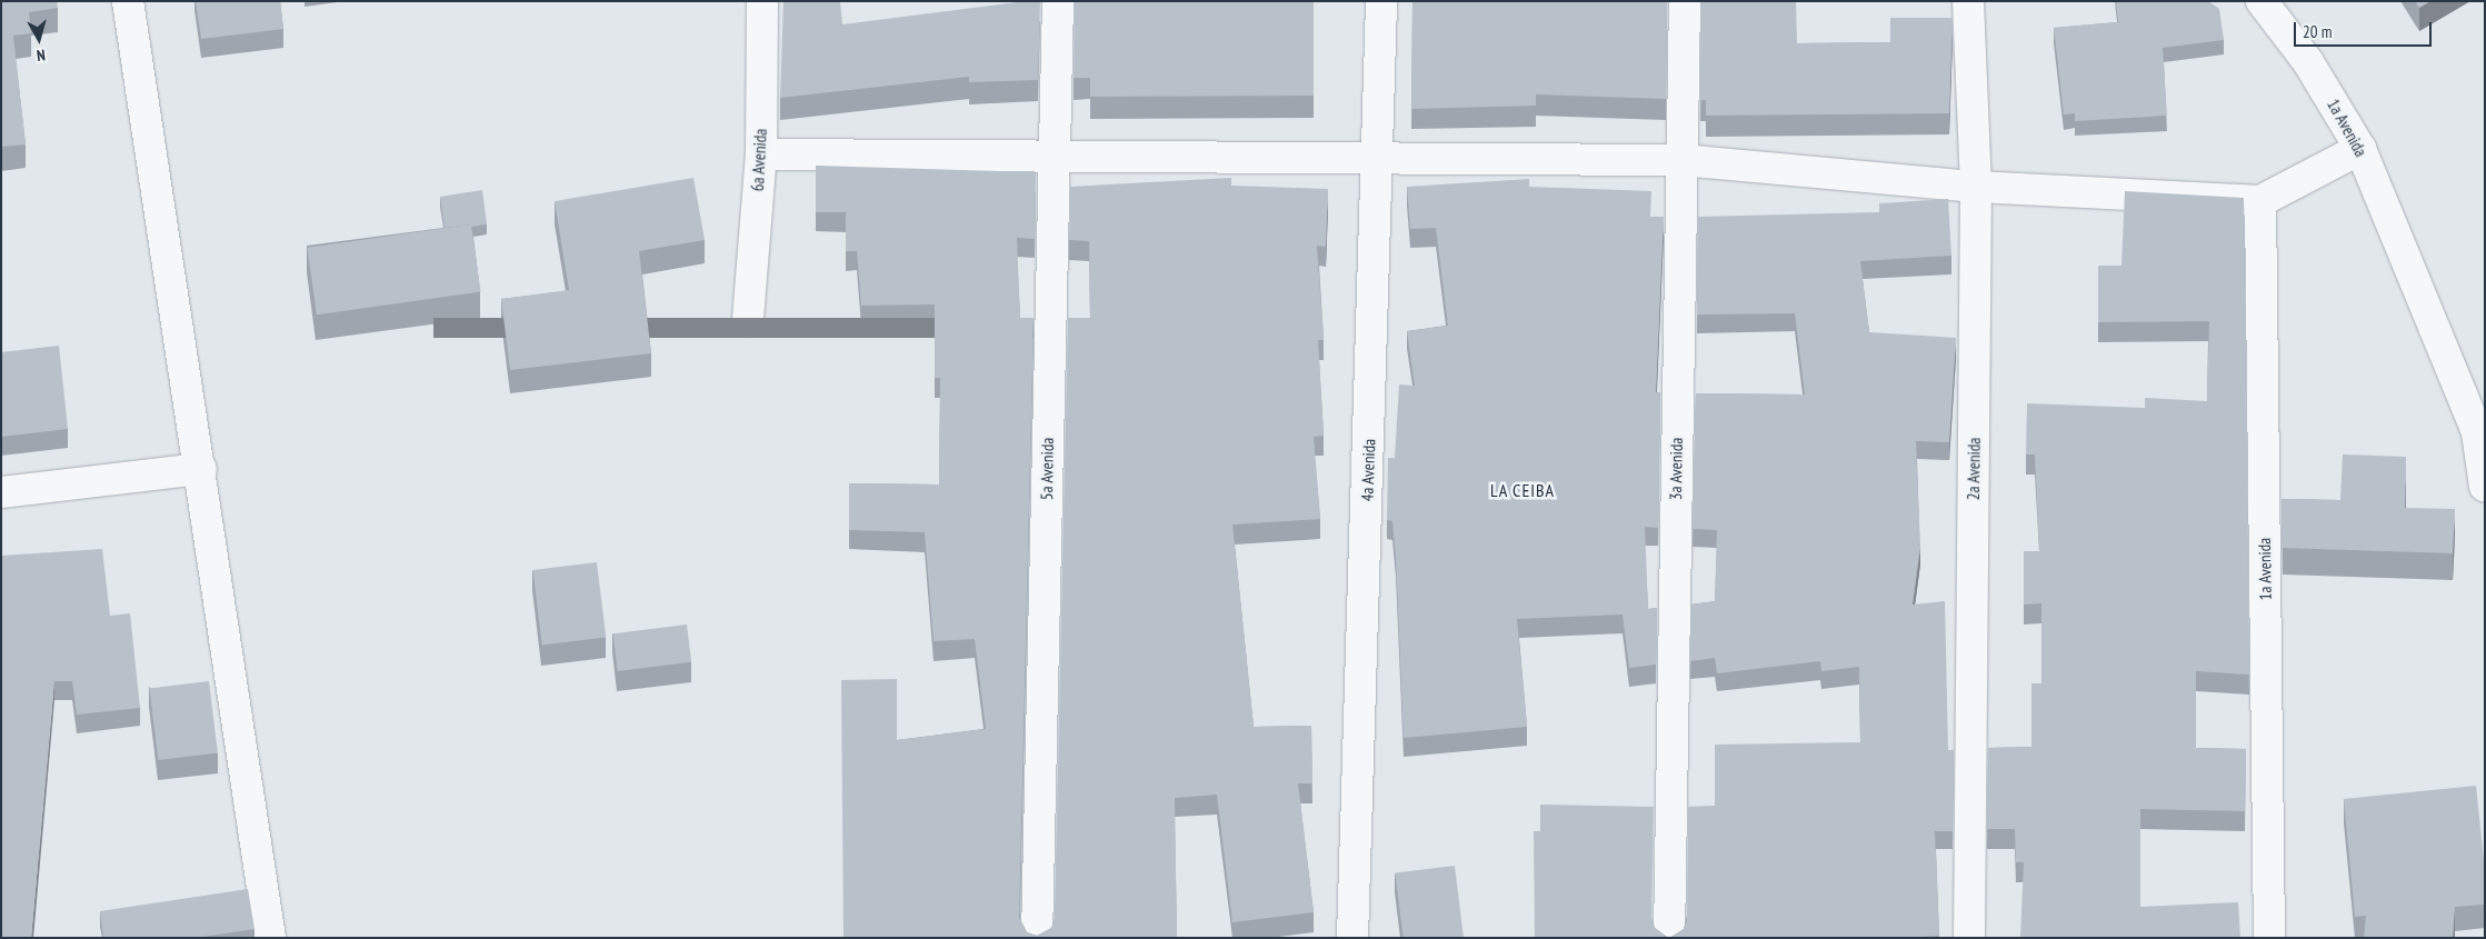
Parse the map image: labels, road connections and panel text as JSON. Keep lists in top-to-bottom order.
{
  "streets": {
    "street": [
      "1a Avenida",
      "6a Avenida",
      "5a Avenida",
      "3a Avenida",
      "2a Avenida",
      "4a Avenida"
    ]
  },
  "districts": ["LA CEIBA"],
  "scale_bar": "20 m",
  "north": "bottom"
}
